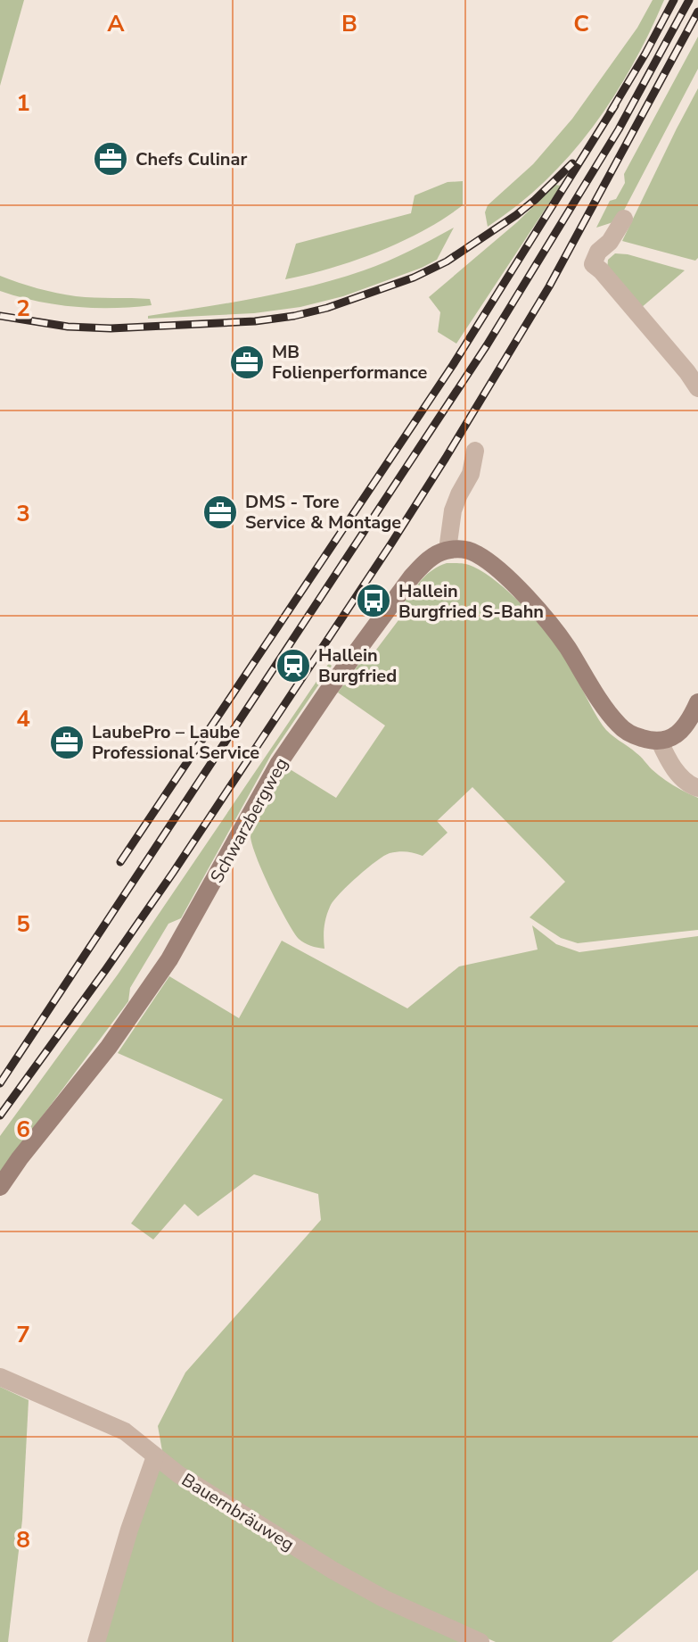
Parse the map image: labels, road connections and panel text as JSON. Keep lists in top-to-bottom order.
{
  "streets": {
    "street": ["Schwarzbergweg", "Bauernbräuweg"]
  },
  "places": {
    "office": [
      "Chefs Culinar",
      "MB Folienperformance",
      "DMS - Tore Service & Montage",
      "LaubePro – Laube Professional Service"
    ],
    "bus stop": ["Hallein Burgfried S-Bahn"],
    "station": ["Hallein Burgfried"]
  },
  "grid": {
    "columns": ["A", "B", "C"],
    "rows": [
      "1",
      "2",
      "3",
      "4",
      "5",
      "6",
      "7",
      "8"
    ]
  }
}
